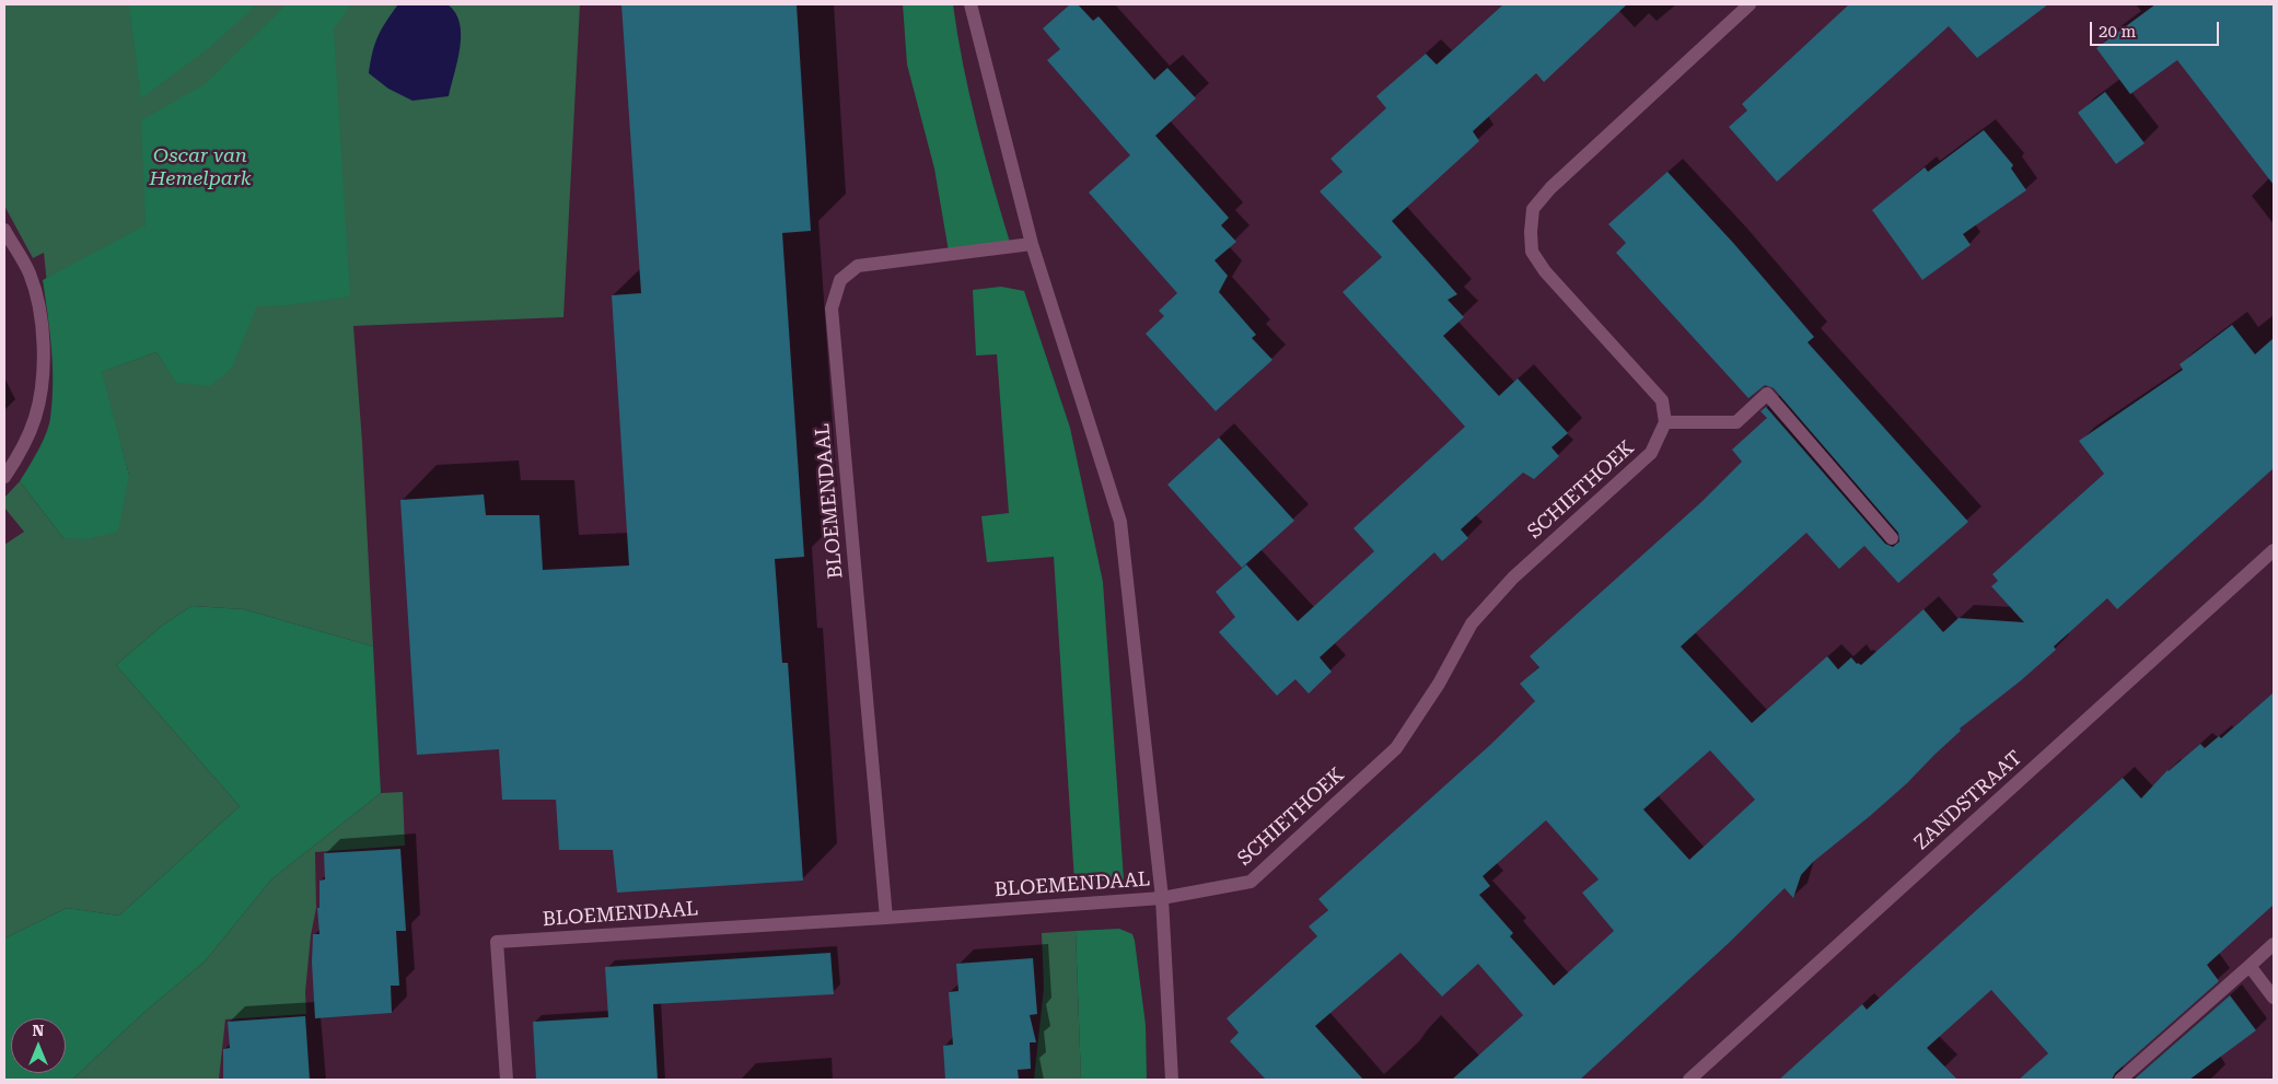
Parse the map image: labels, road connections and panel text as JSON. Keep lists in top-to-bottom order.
{
  "streets": {
    "street": ["SCHIETHOEK", "BLOEMENDAAL", "ZANDSTRAAT"]
  },
  "crossings": [
    ["SCHIETHOEK", "BLOEMENDAAL"]
  ],
  "parks": ["Oscar van Hemelpark"],
  "scale_bar": "20 m",
  "north": "top"
}
